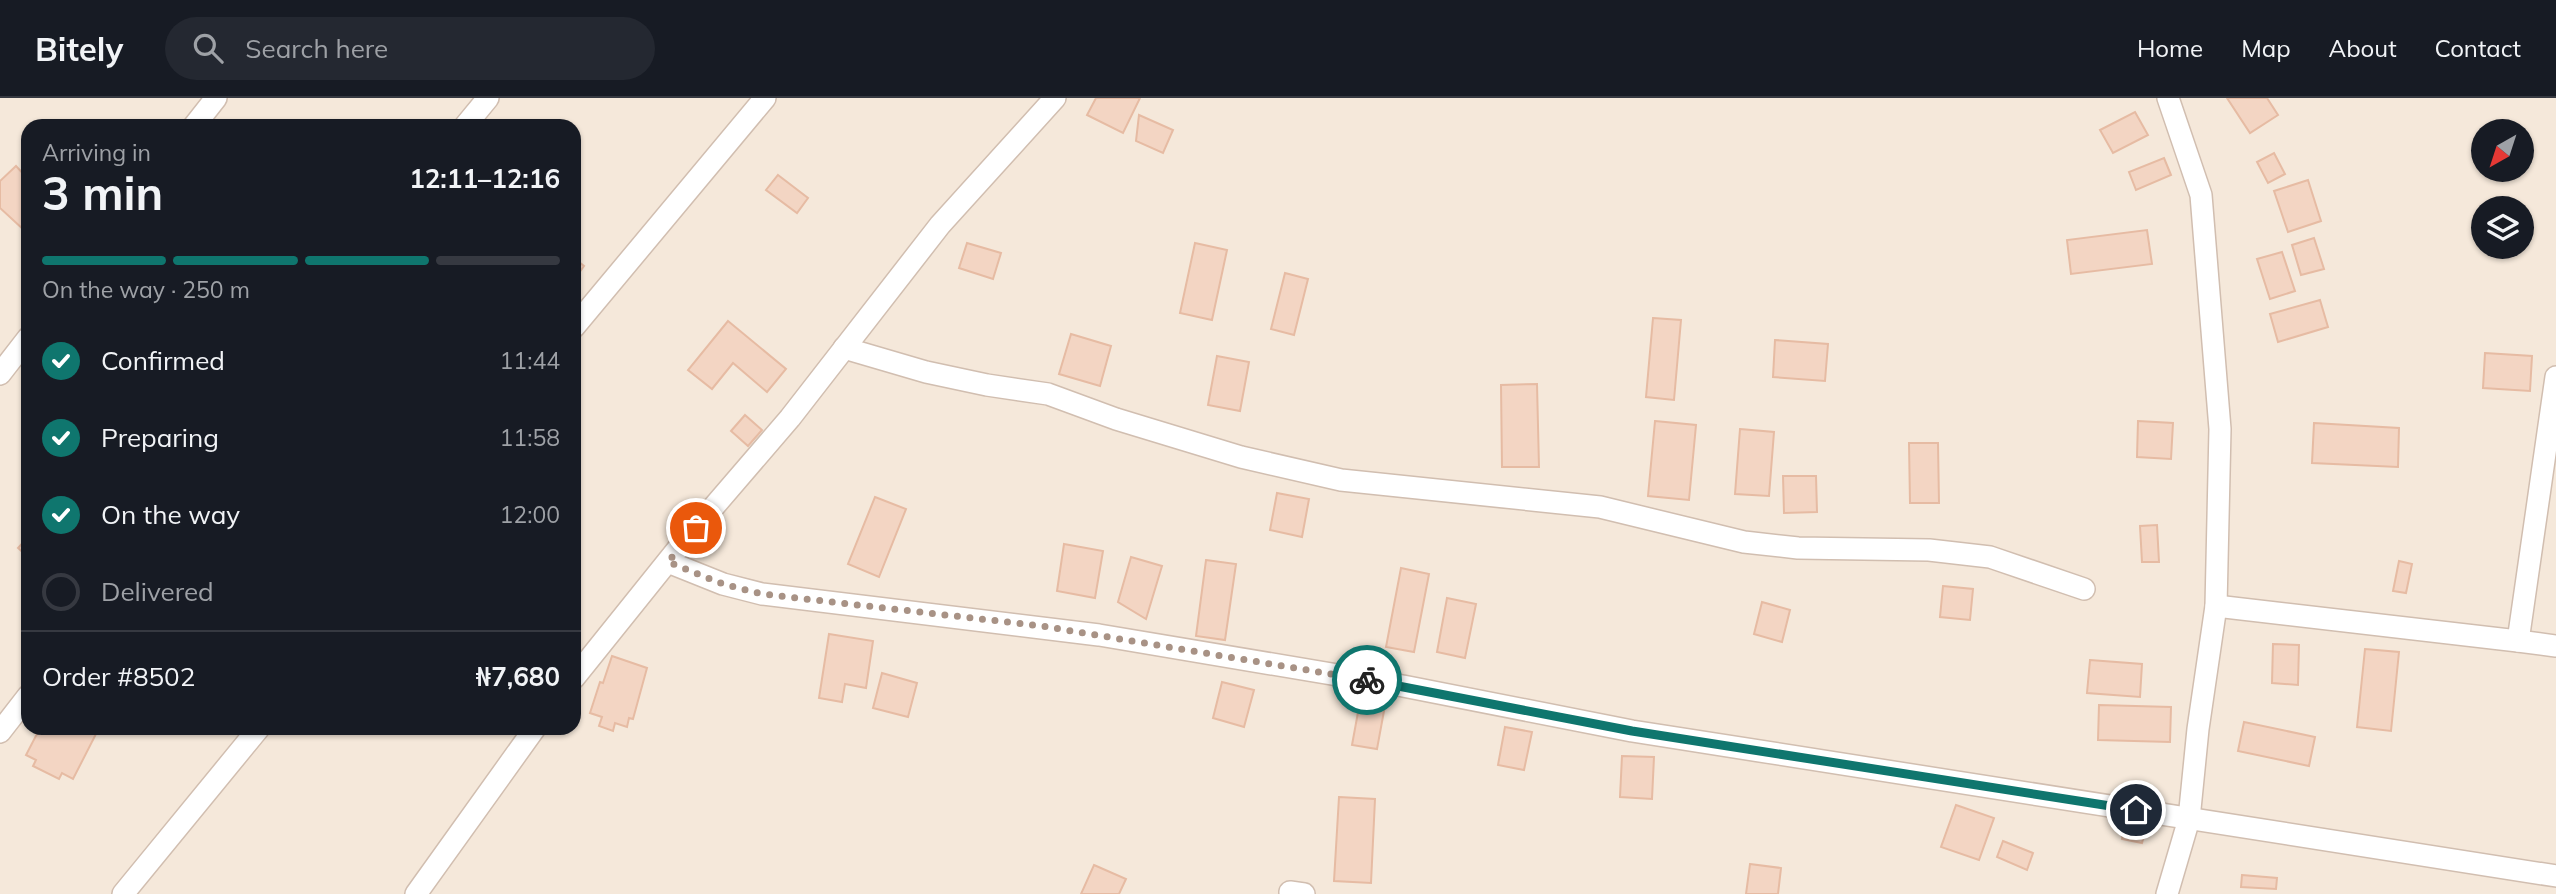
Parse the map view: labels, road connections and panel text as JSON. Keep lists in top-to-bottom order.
{
  "north": "bottom left",
  "page": {
    "header": "Bitely",
    "search": "Search here",
    "nav": [
      "Home",
      "Map",
      "About",
      "Contact"
    ],
    "heading": ["3 min", "Arriving in", "12:11–12:16"],
    "panel": ["Order #8502", "₦7,680"],
    "bar": "On the way · 250 m",
    "list": [
      ["Confirmed", "11:44"],
      ["Preparing", "11:58"],
      ["On the way", "12:00"],
      "Delivered"
    ]
  }
}
